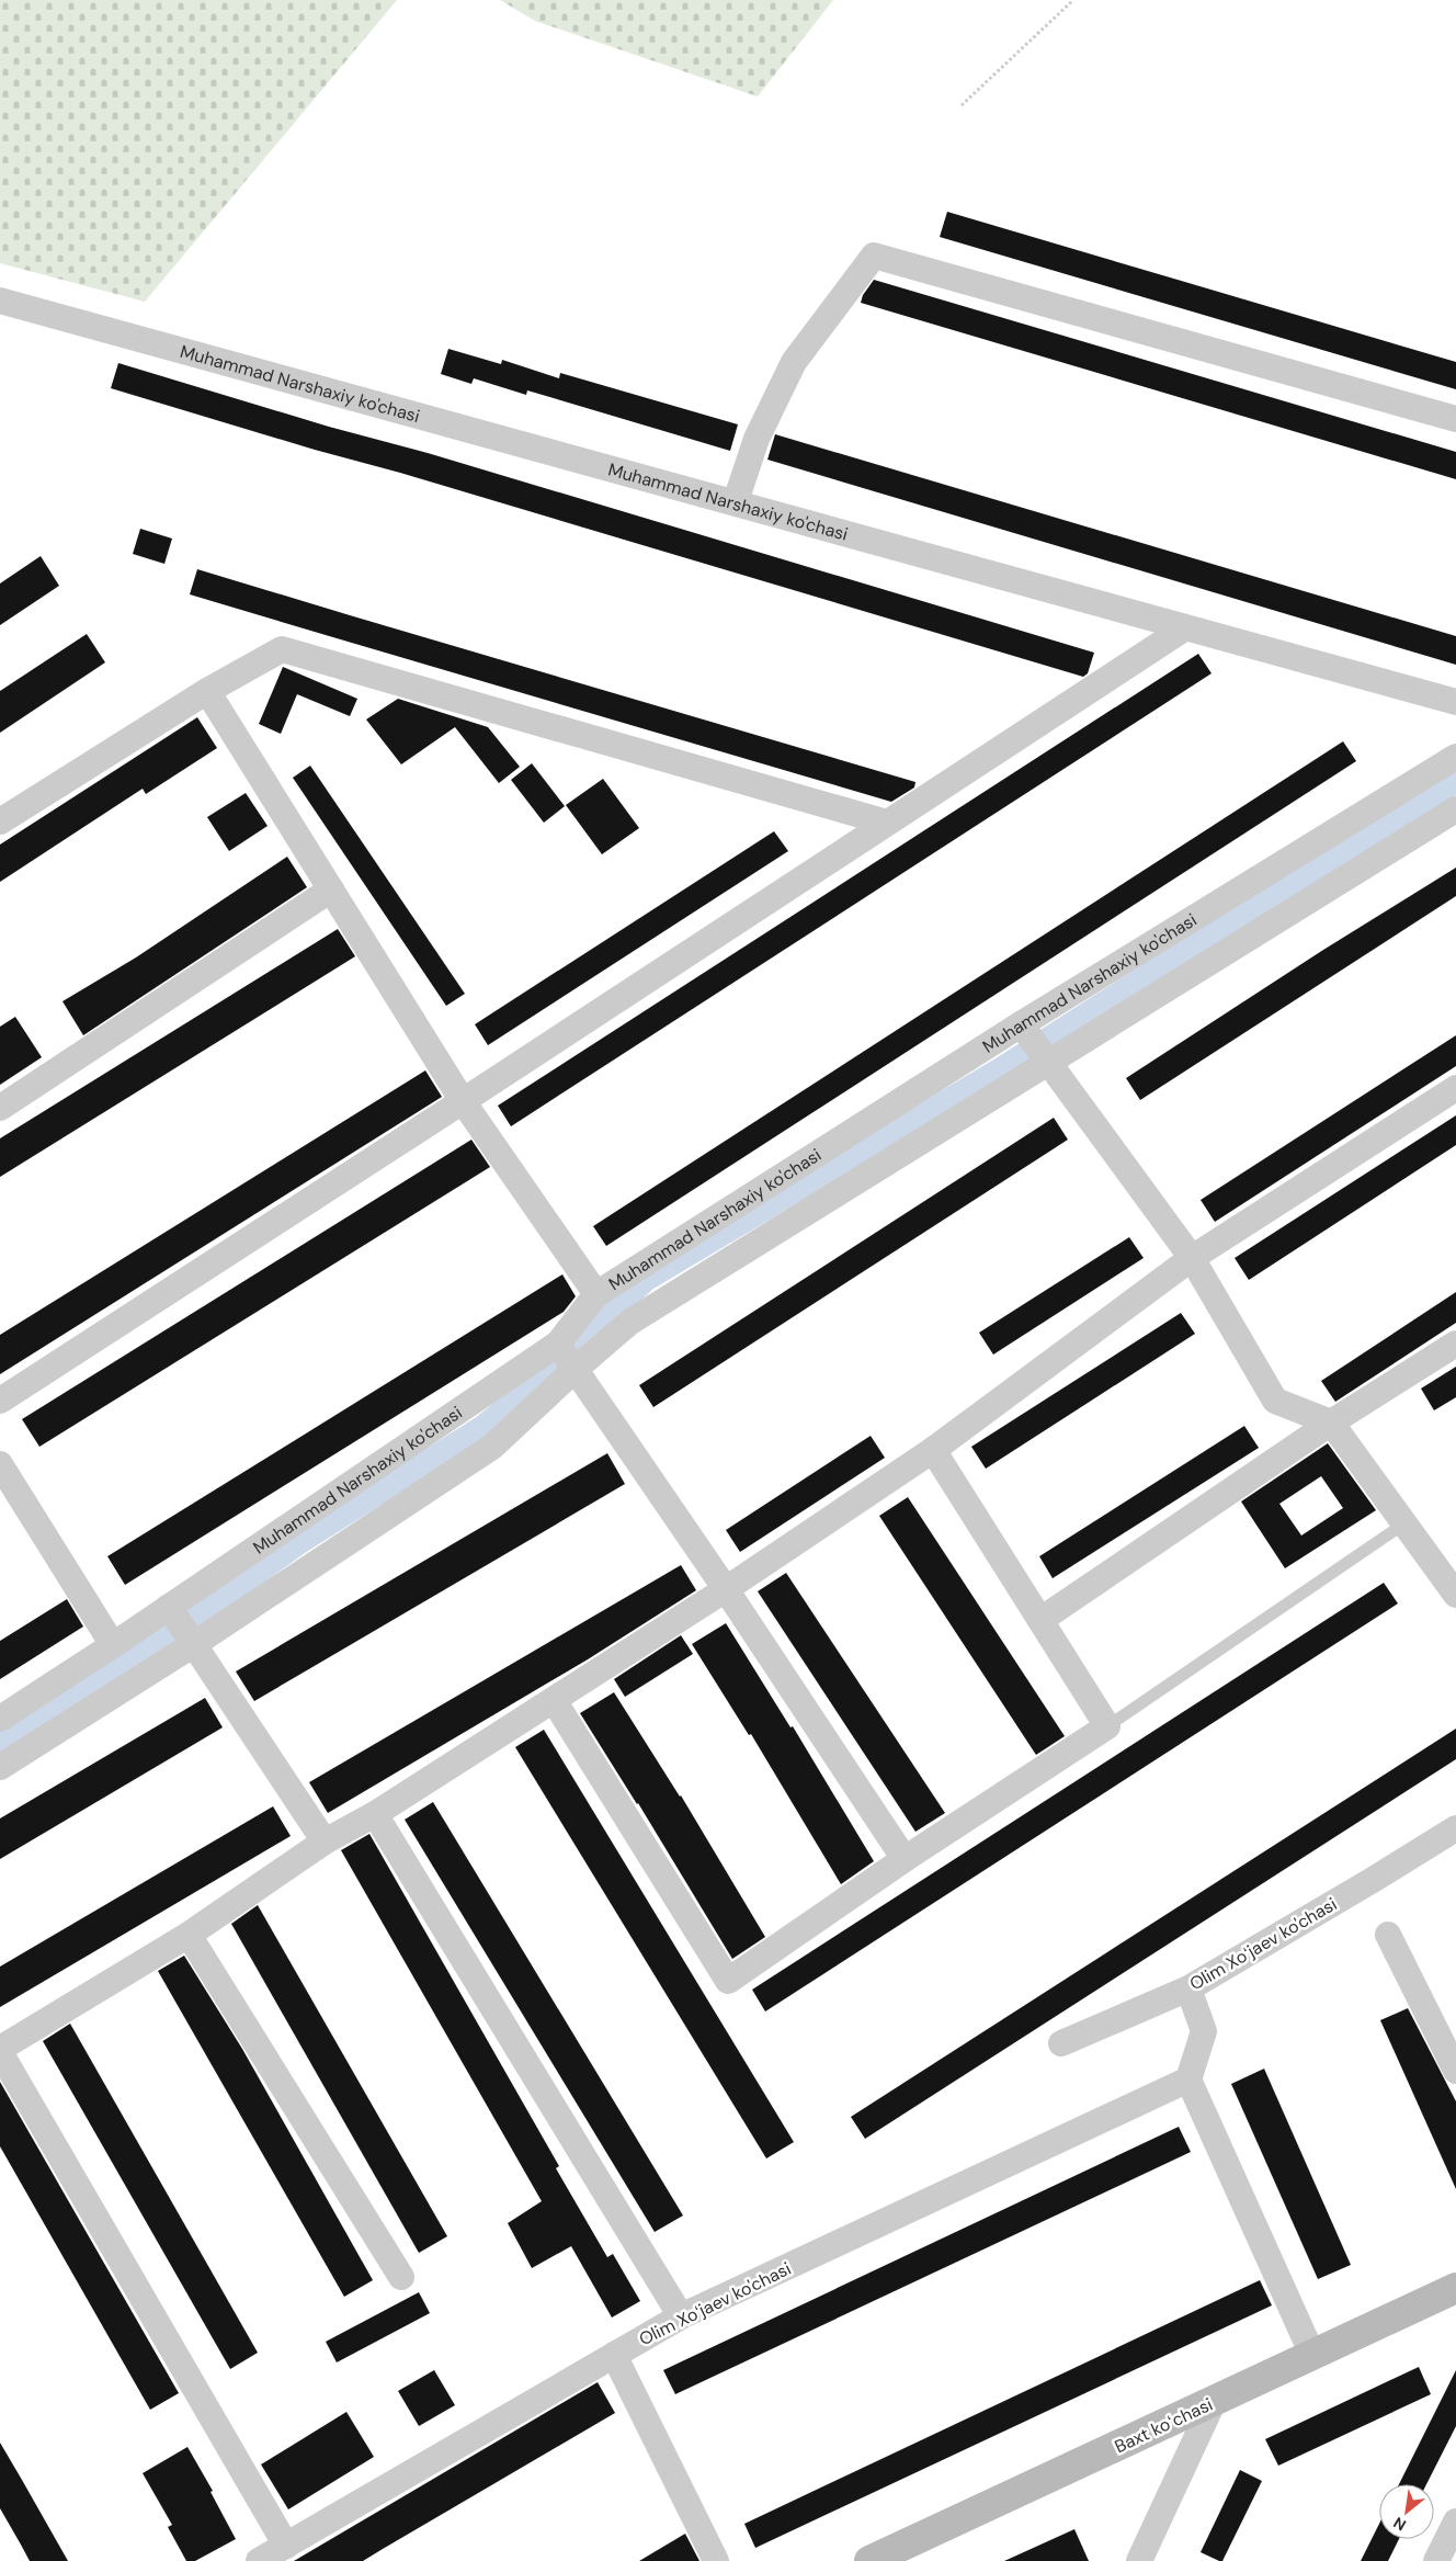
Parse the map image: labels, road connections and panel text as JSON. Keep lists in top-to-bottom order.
{
  "streets": {
    "main road": ["Baxt koʻchasi"],
    "street": ["Muhammad Narshaxiy ko'chasi", "Olim Xoʻjaev ko'chasi"]
  },
  "north": "bottom left"
}
